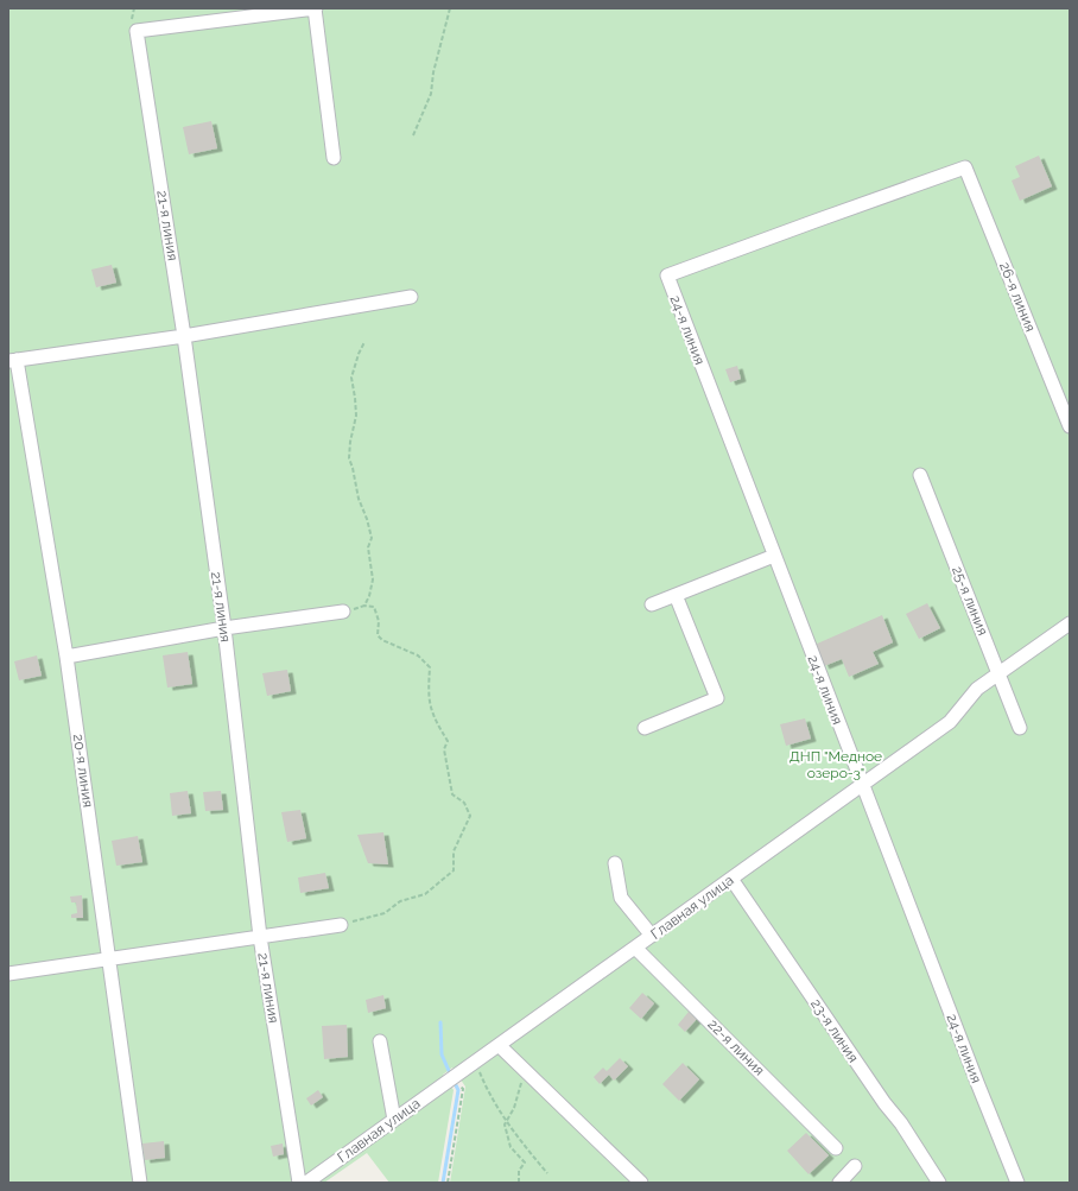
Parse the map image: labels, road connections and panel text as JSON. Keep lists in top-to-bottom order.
{
  "streets": {
    "street": [
      "21-я линия",
      "26-я линия",
      "24-я линия",
      "25-я линия",
      "20-я линия",
      "Главная улица",
      "23-я линия",
      "22-я линия"
    ]
  },
  "crossings": [
    ["26-я линия", "24-я линия"],
    ["24-я линия", "Главная улица"],
    ["25-я линия", "Главная улица"],
    ["Главная улица", "23-я линия"],
    ["Главная улица", "22-я линия"]
  ],
  "parks": ["ДНП \"Медное озеро-3\""]
}
